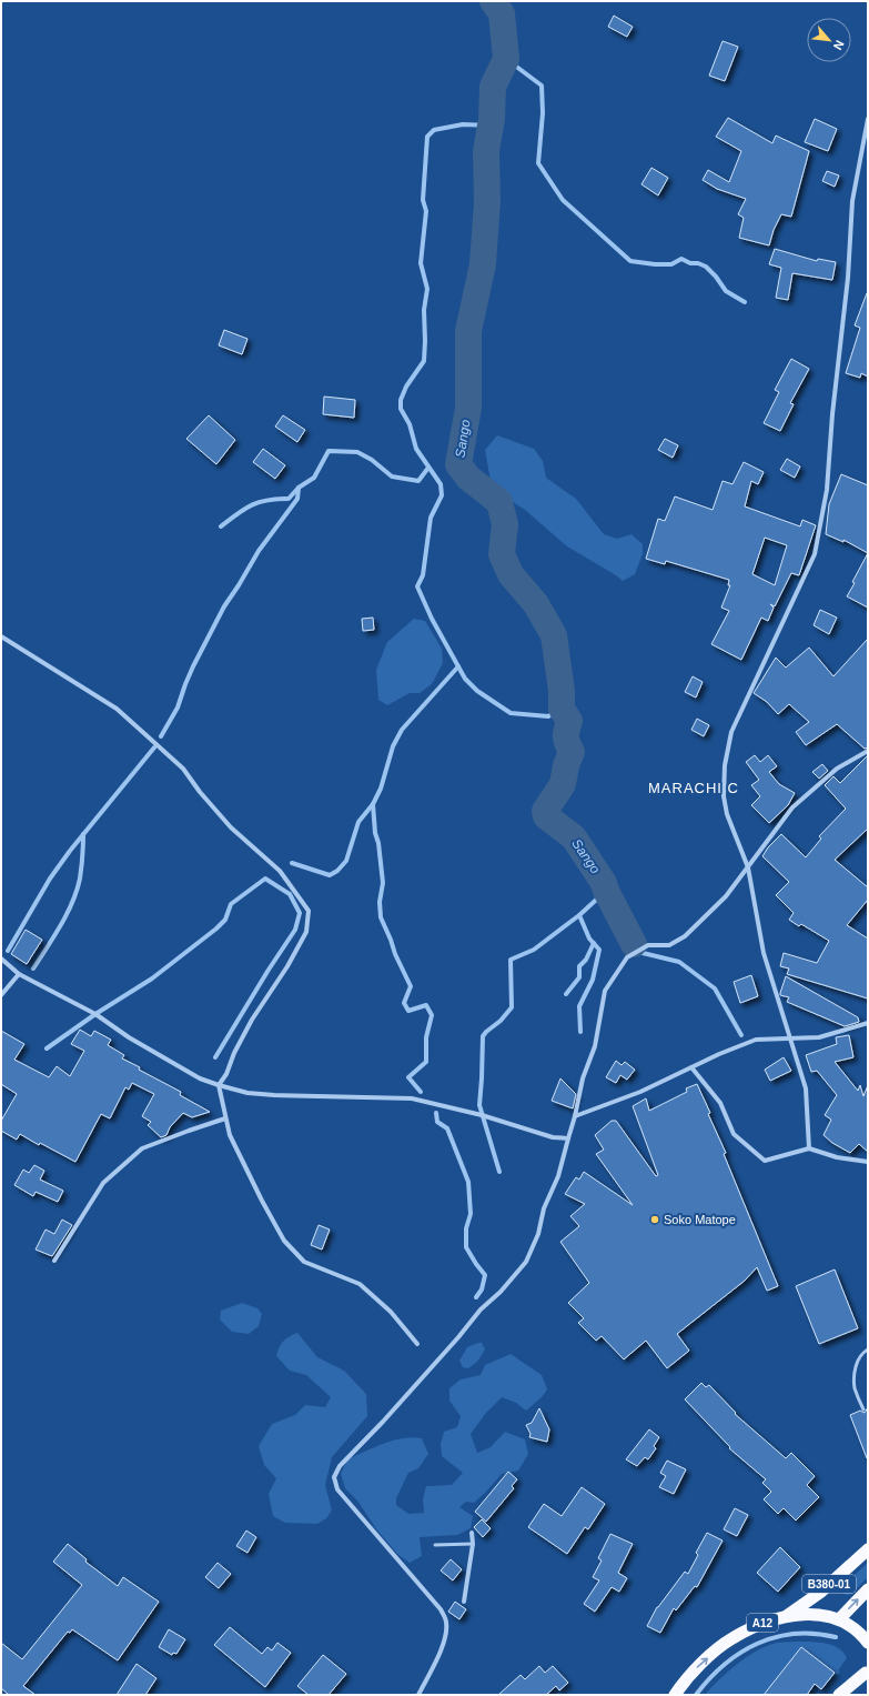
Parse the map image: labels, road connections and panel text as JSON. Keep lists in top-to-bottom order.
{
  "streets": {
    "highway": ["B380-01", "A12"]
  },
  "crossings": [
    ["B380-01", "A12"]
  ],
  "districts": ["MARACHI C"],
  "water": ["Sango"],
  "places": ["Soko Matope"],
  "north": "bottom right"
}
